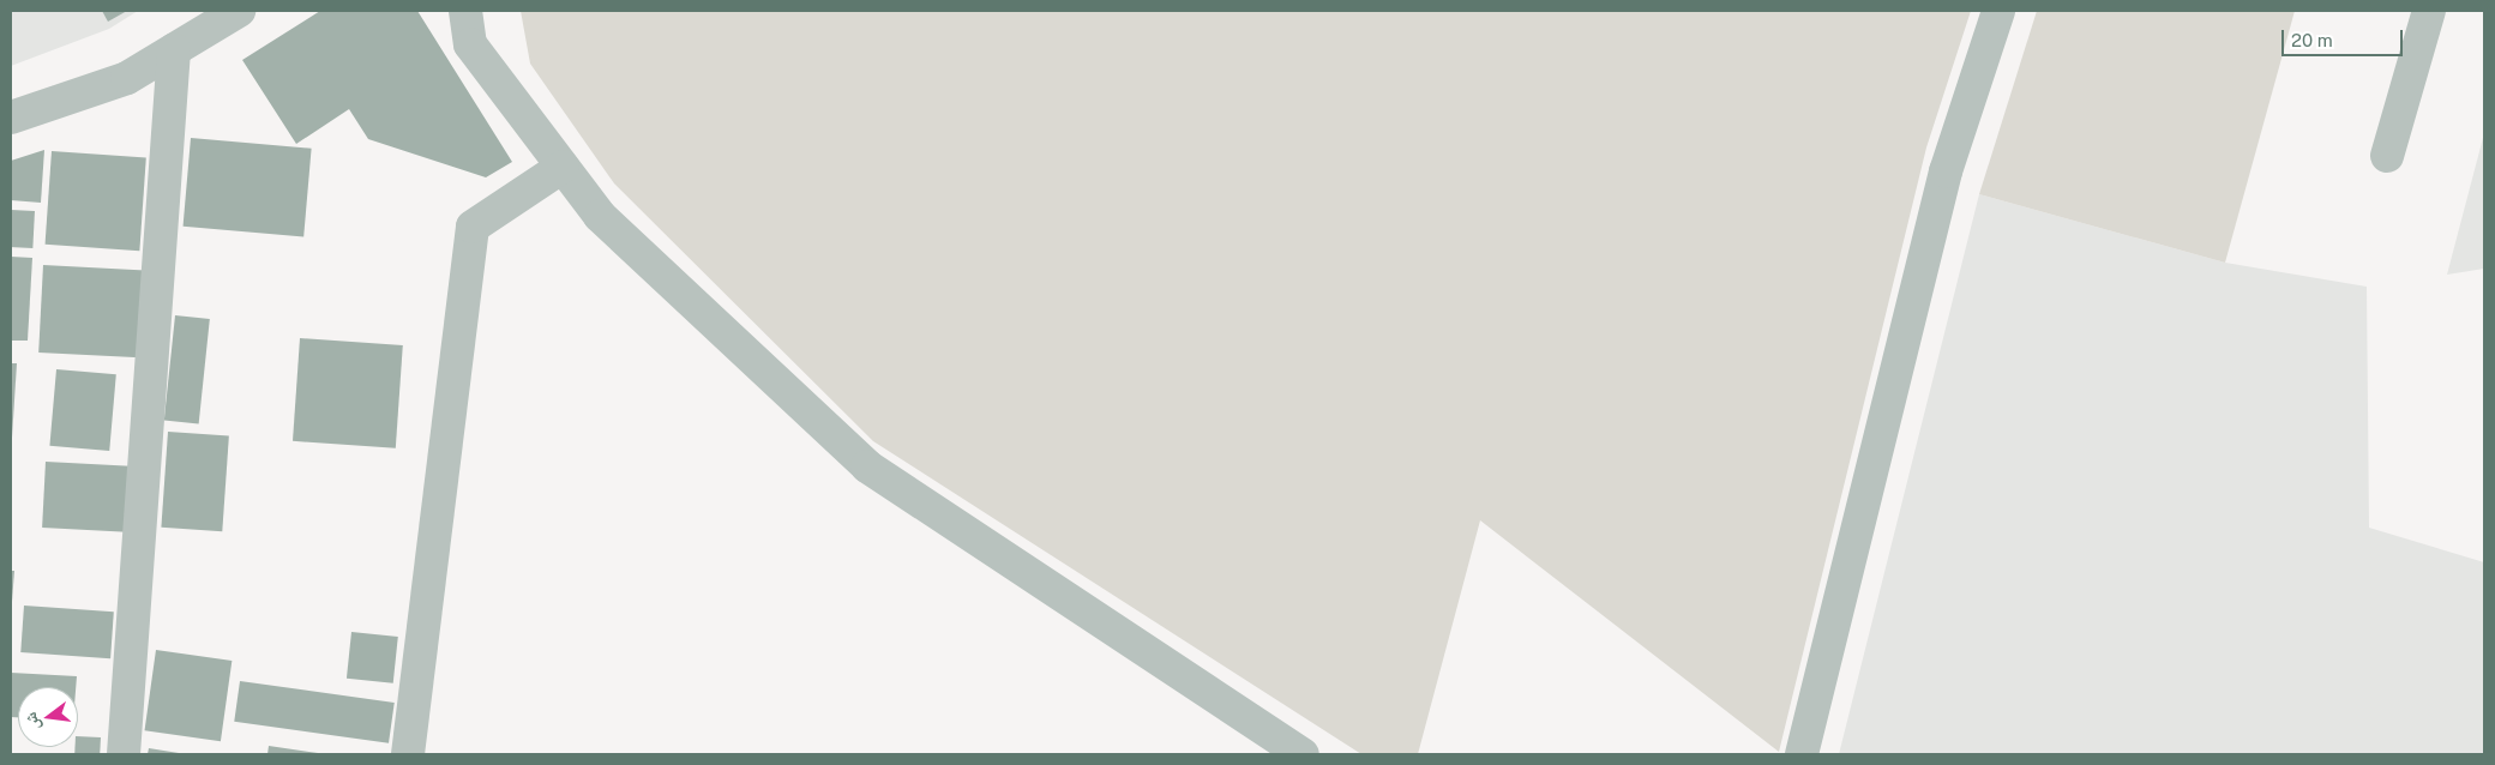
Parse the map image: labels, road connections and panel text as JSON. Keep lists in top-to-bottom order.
{
  "scale_bar": "20 m",
  "north": "left"
}
